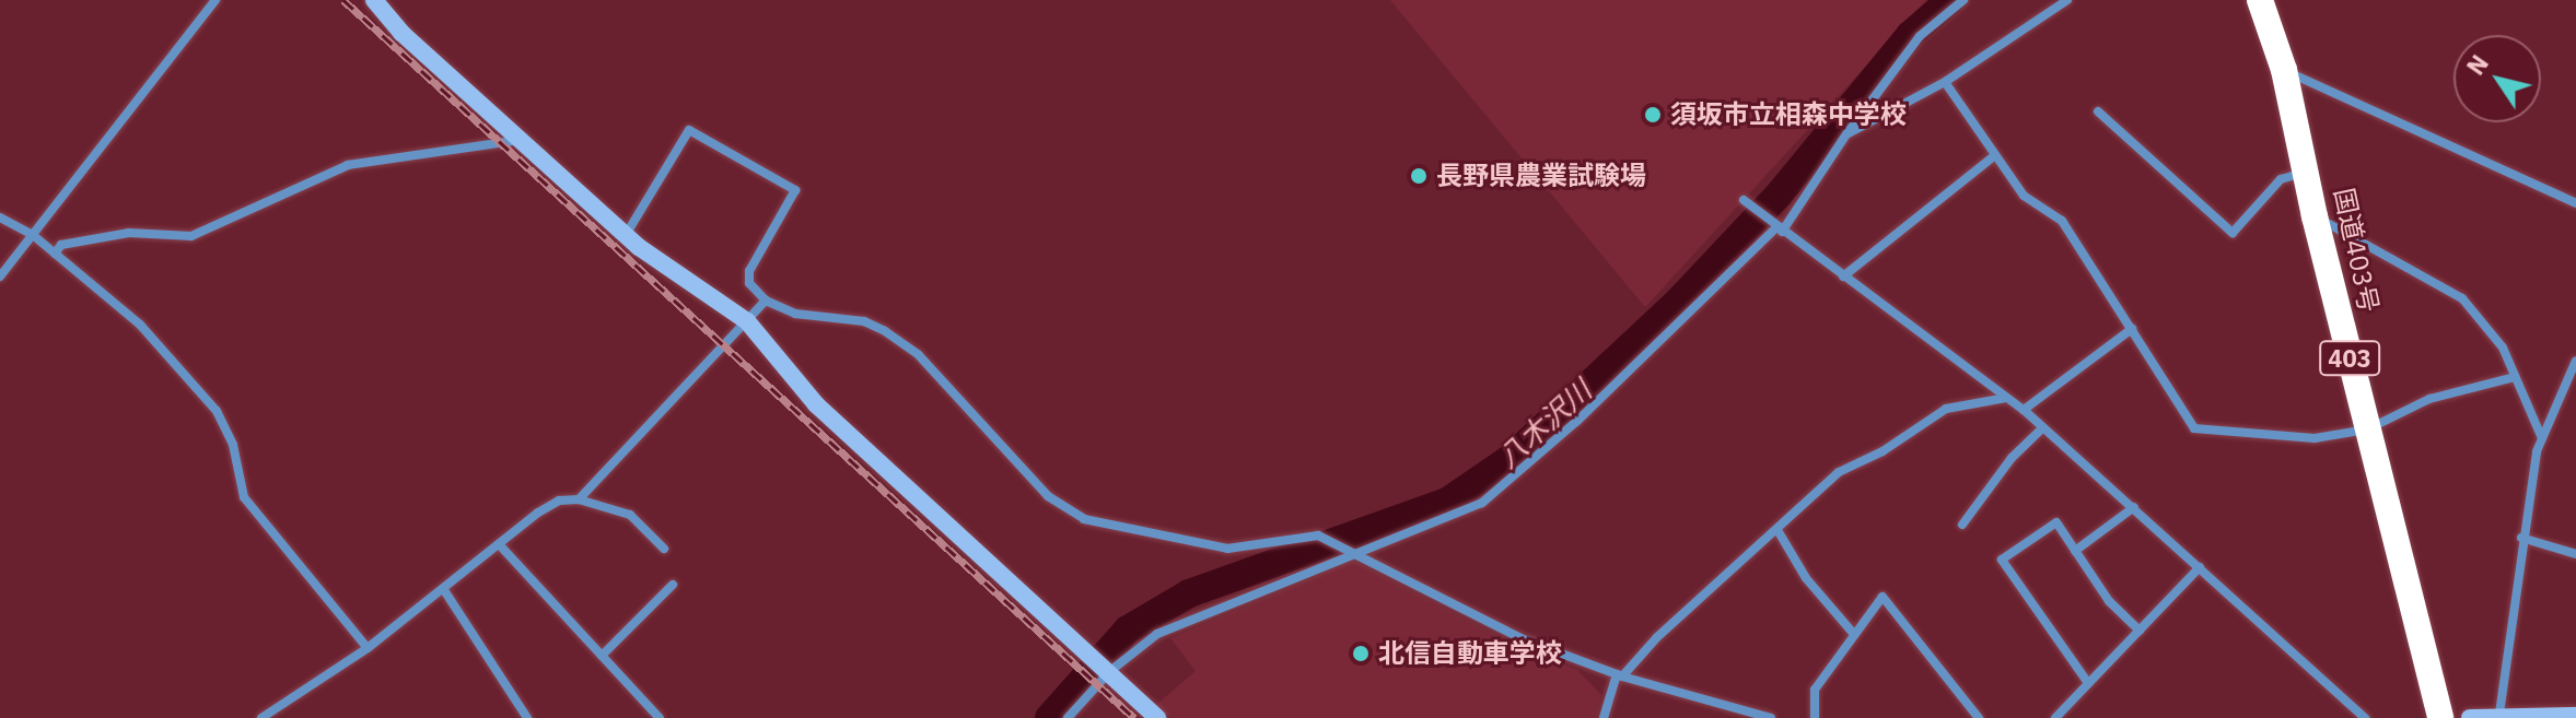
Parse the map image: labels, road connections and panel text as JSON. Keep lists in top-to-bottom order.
{
  "streets": {
    "highway": ["国道403号", "403"]
  },
  "water": ["八木沢川"],
  "places": ["須坂市立相森中学校", "長野県農業試験場", "北信自動車学校"],
  "north": "top left"
}
